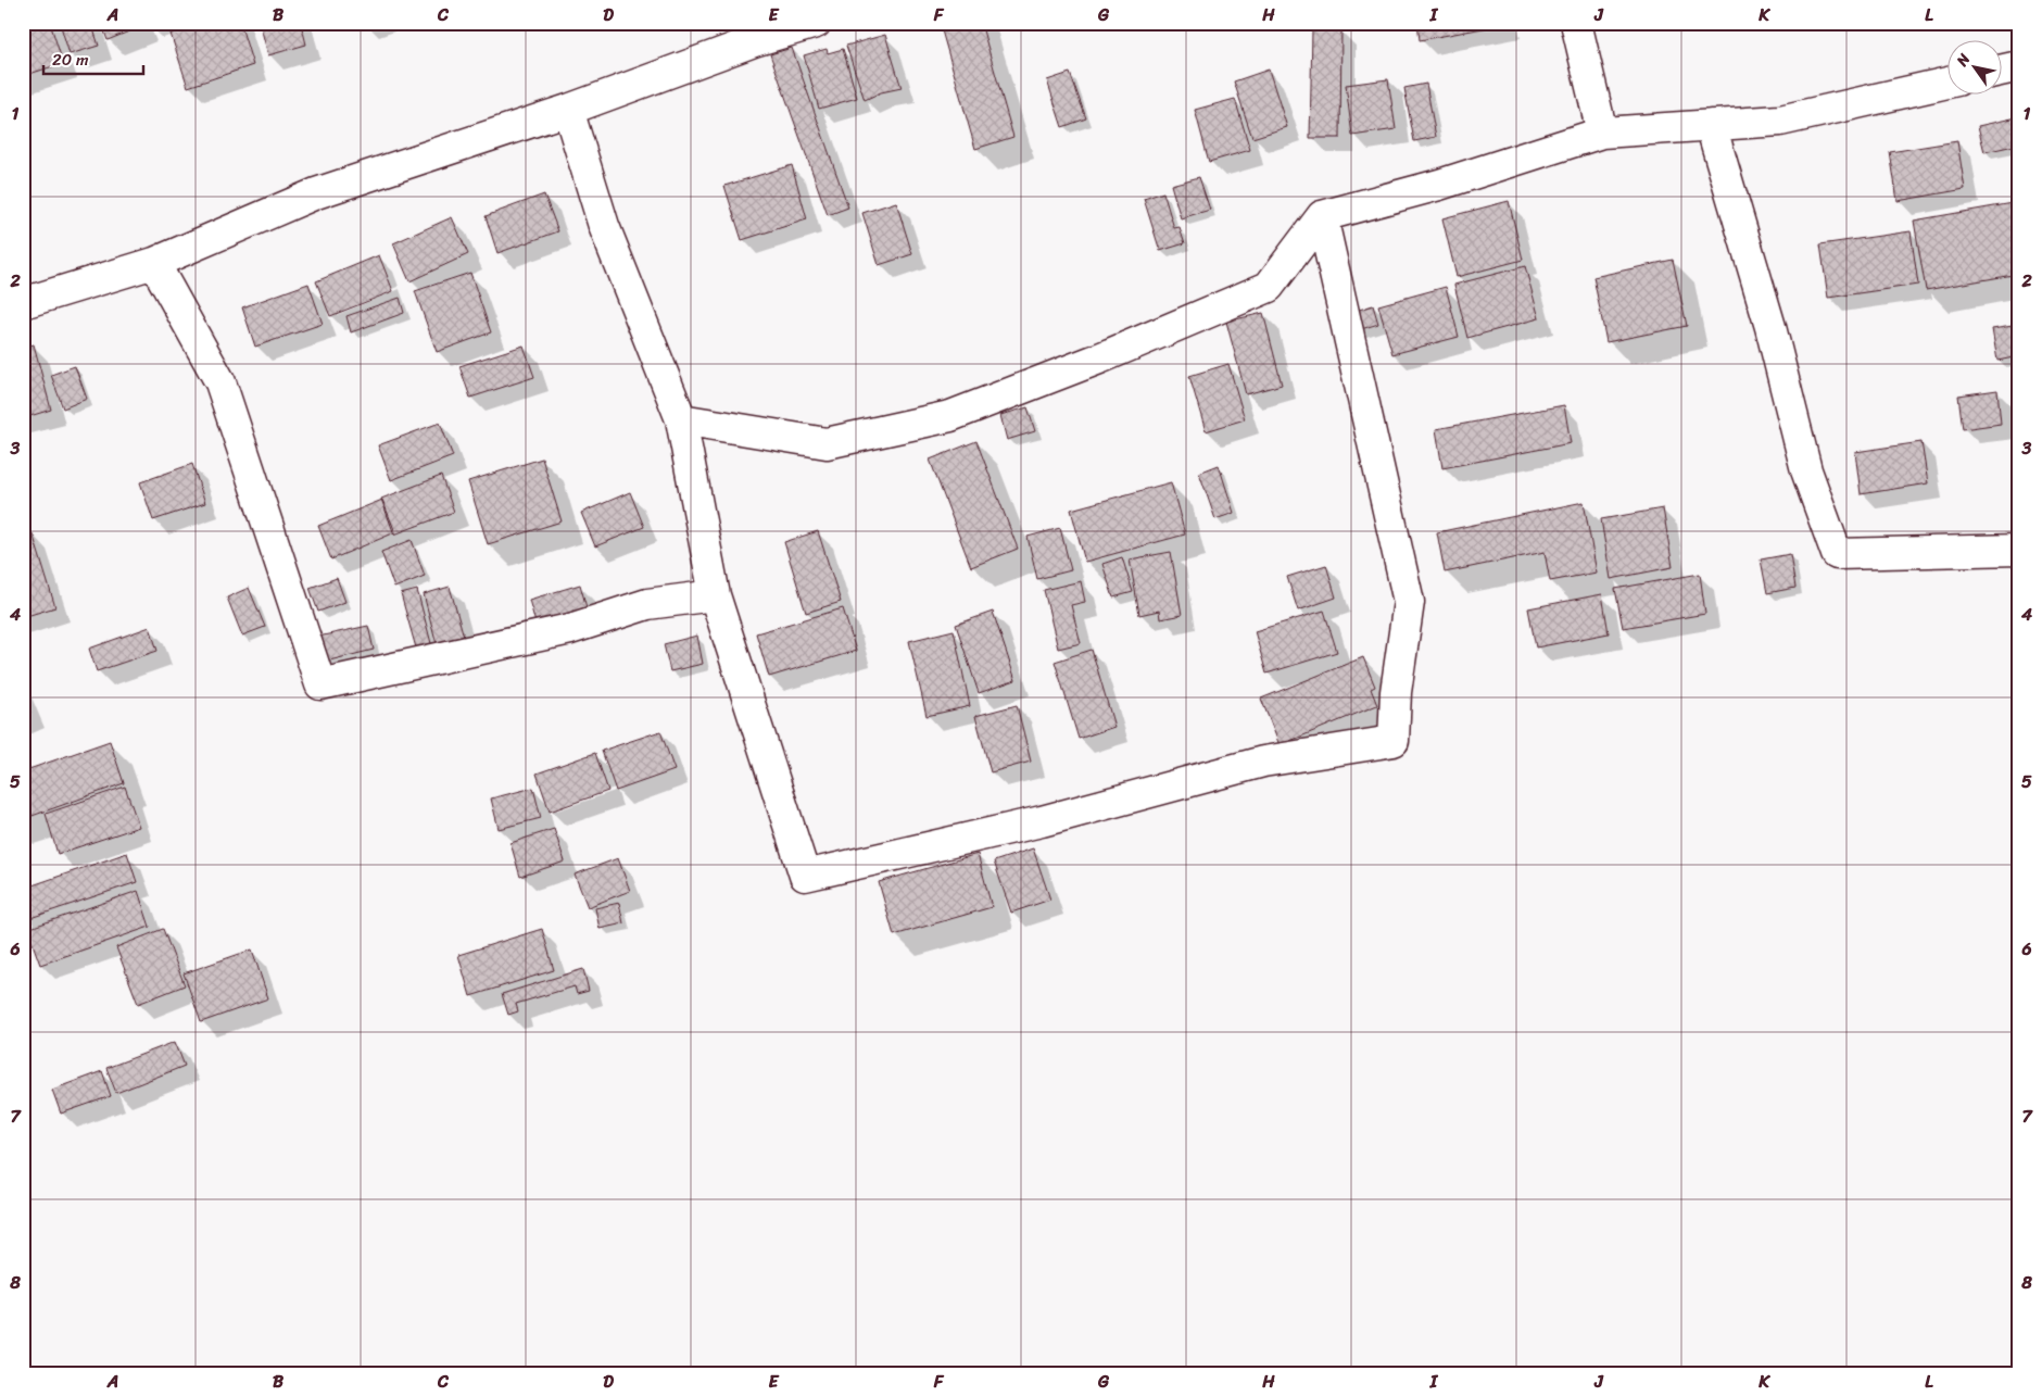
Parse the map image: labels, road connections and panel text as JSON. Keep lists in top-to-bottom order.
{
  "scale_bar": "20 m",
  "north": "top left",
  "grid": {
    "columns": [
      "A",
      "B",
      "C",
      "D",
      "E",
      "F",
      "G",
      "H",
      "I",
      "J",
      "K",
      "L"
    ],
    "rows": [
      "1",
      "2",
      "3",
      "4",
      "5",
      "6",
      "7",
      "8"
    ]
  }
}
